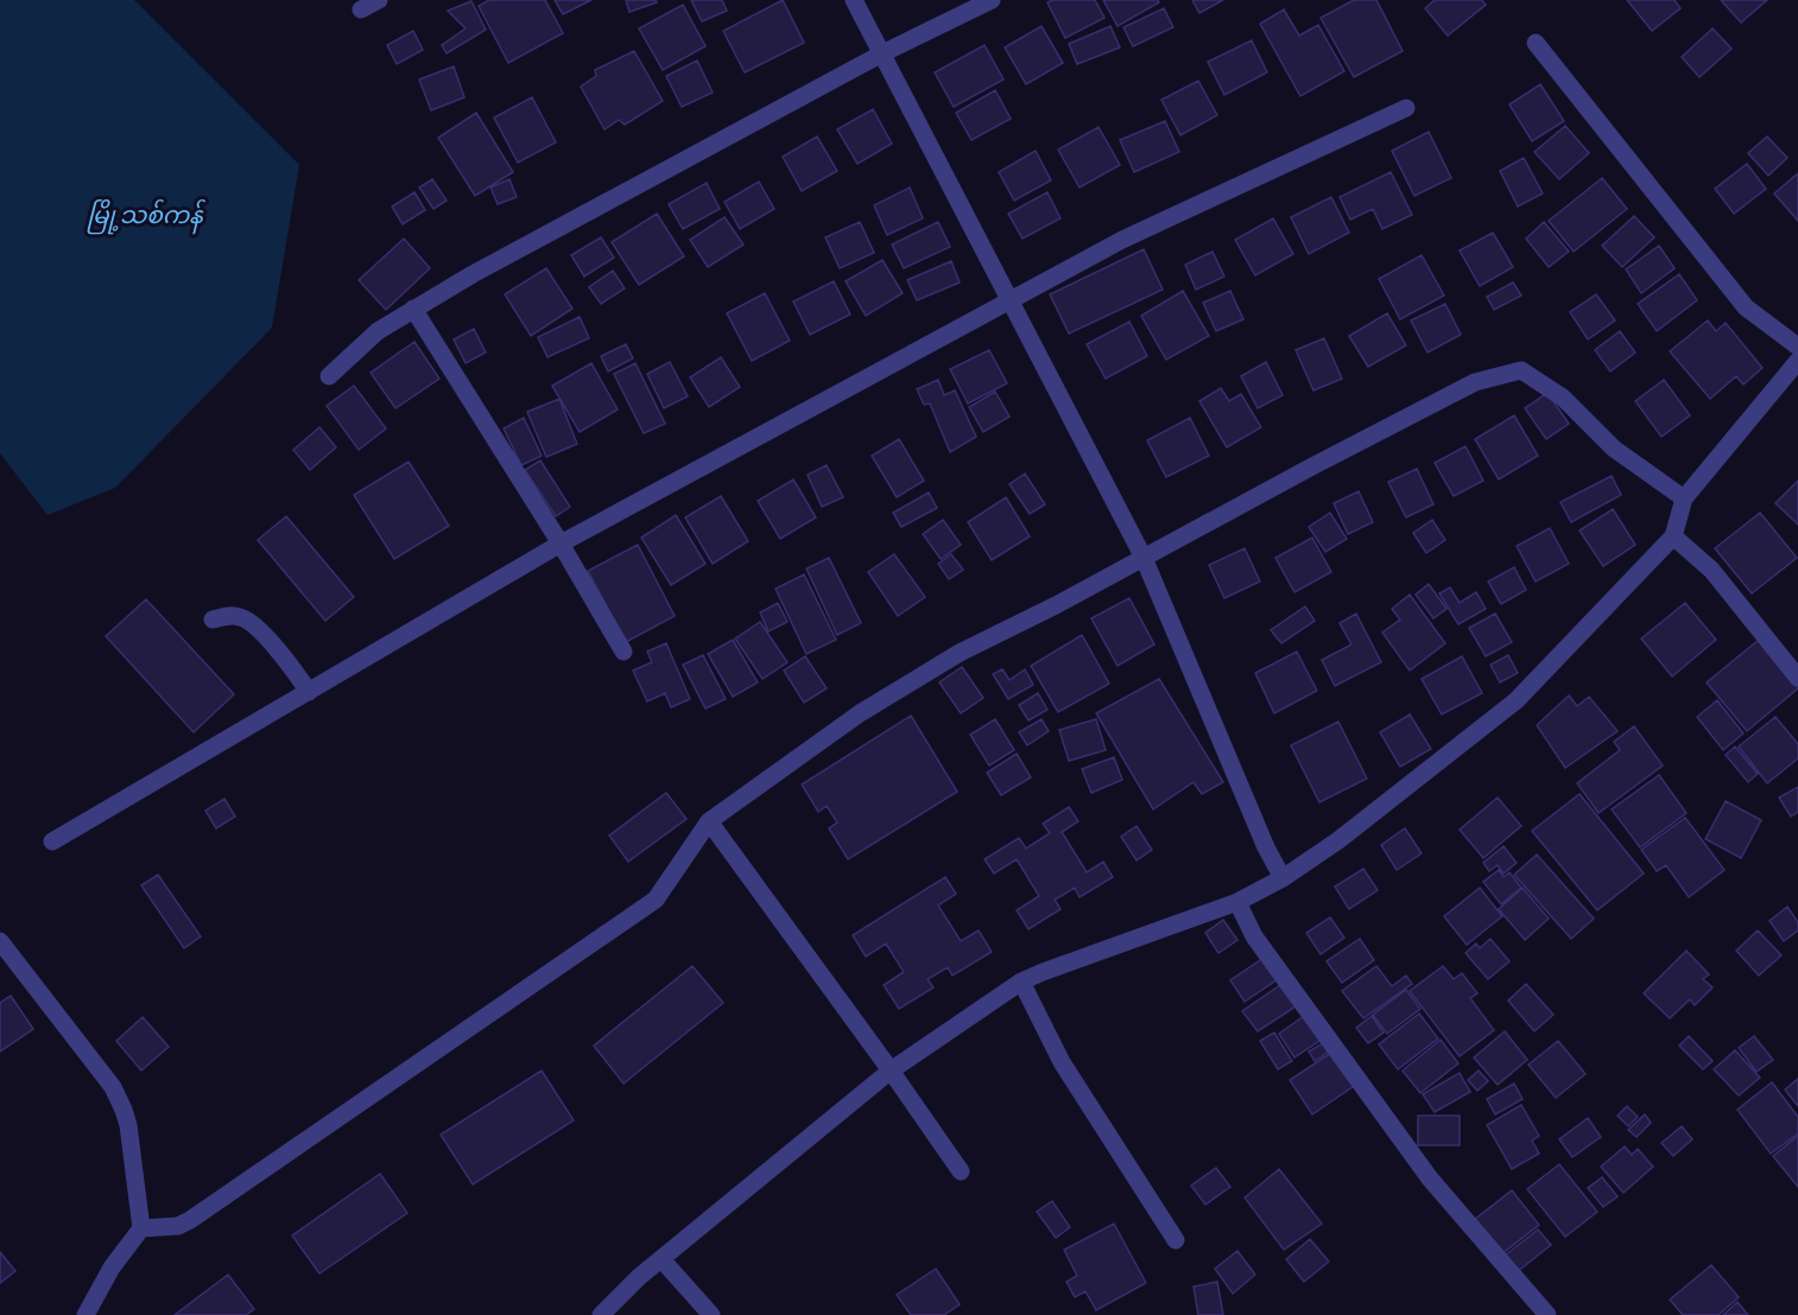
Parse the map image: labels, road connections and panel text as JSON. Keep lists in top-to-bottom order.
{
  "water": ["မြို့သစ်ကန်"]
}
